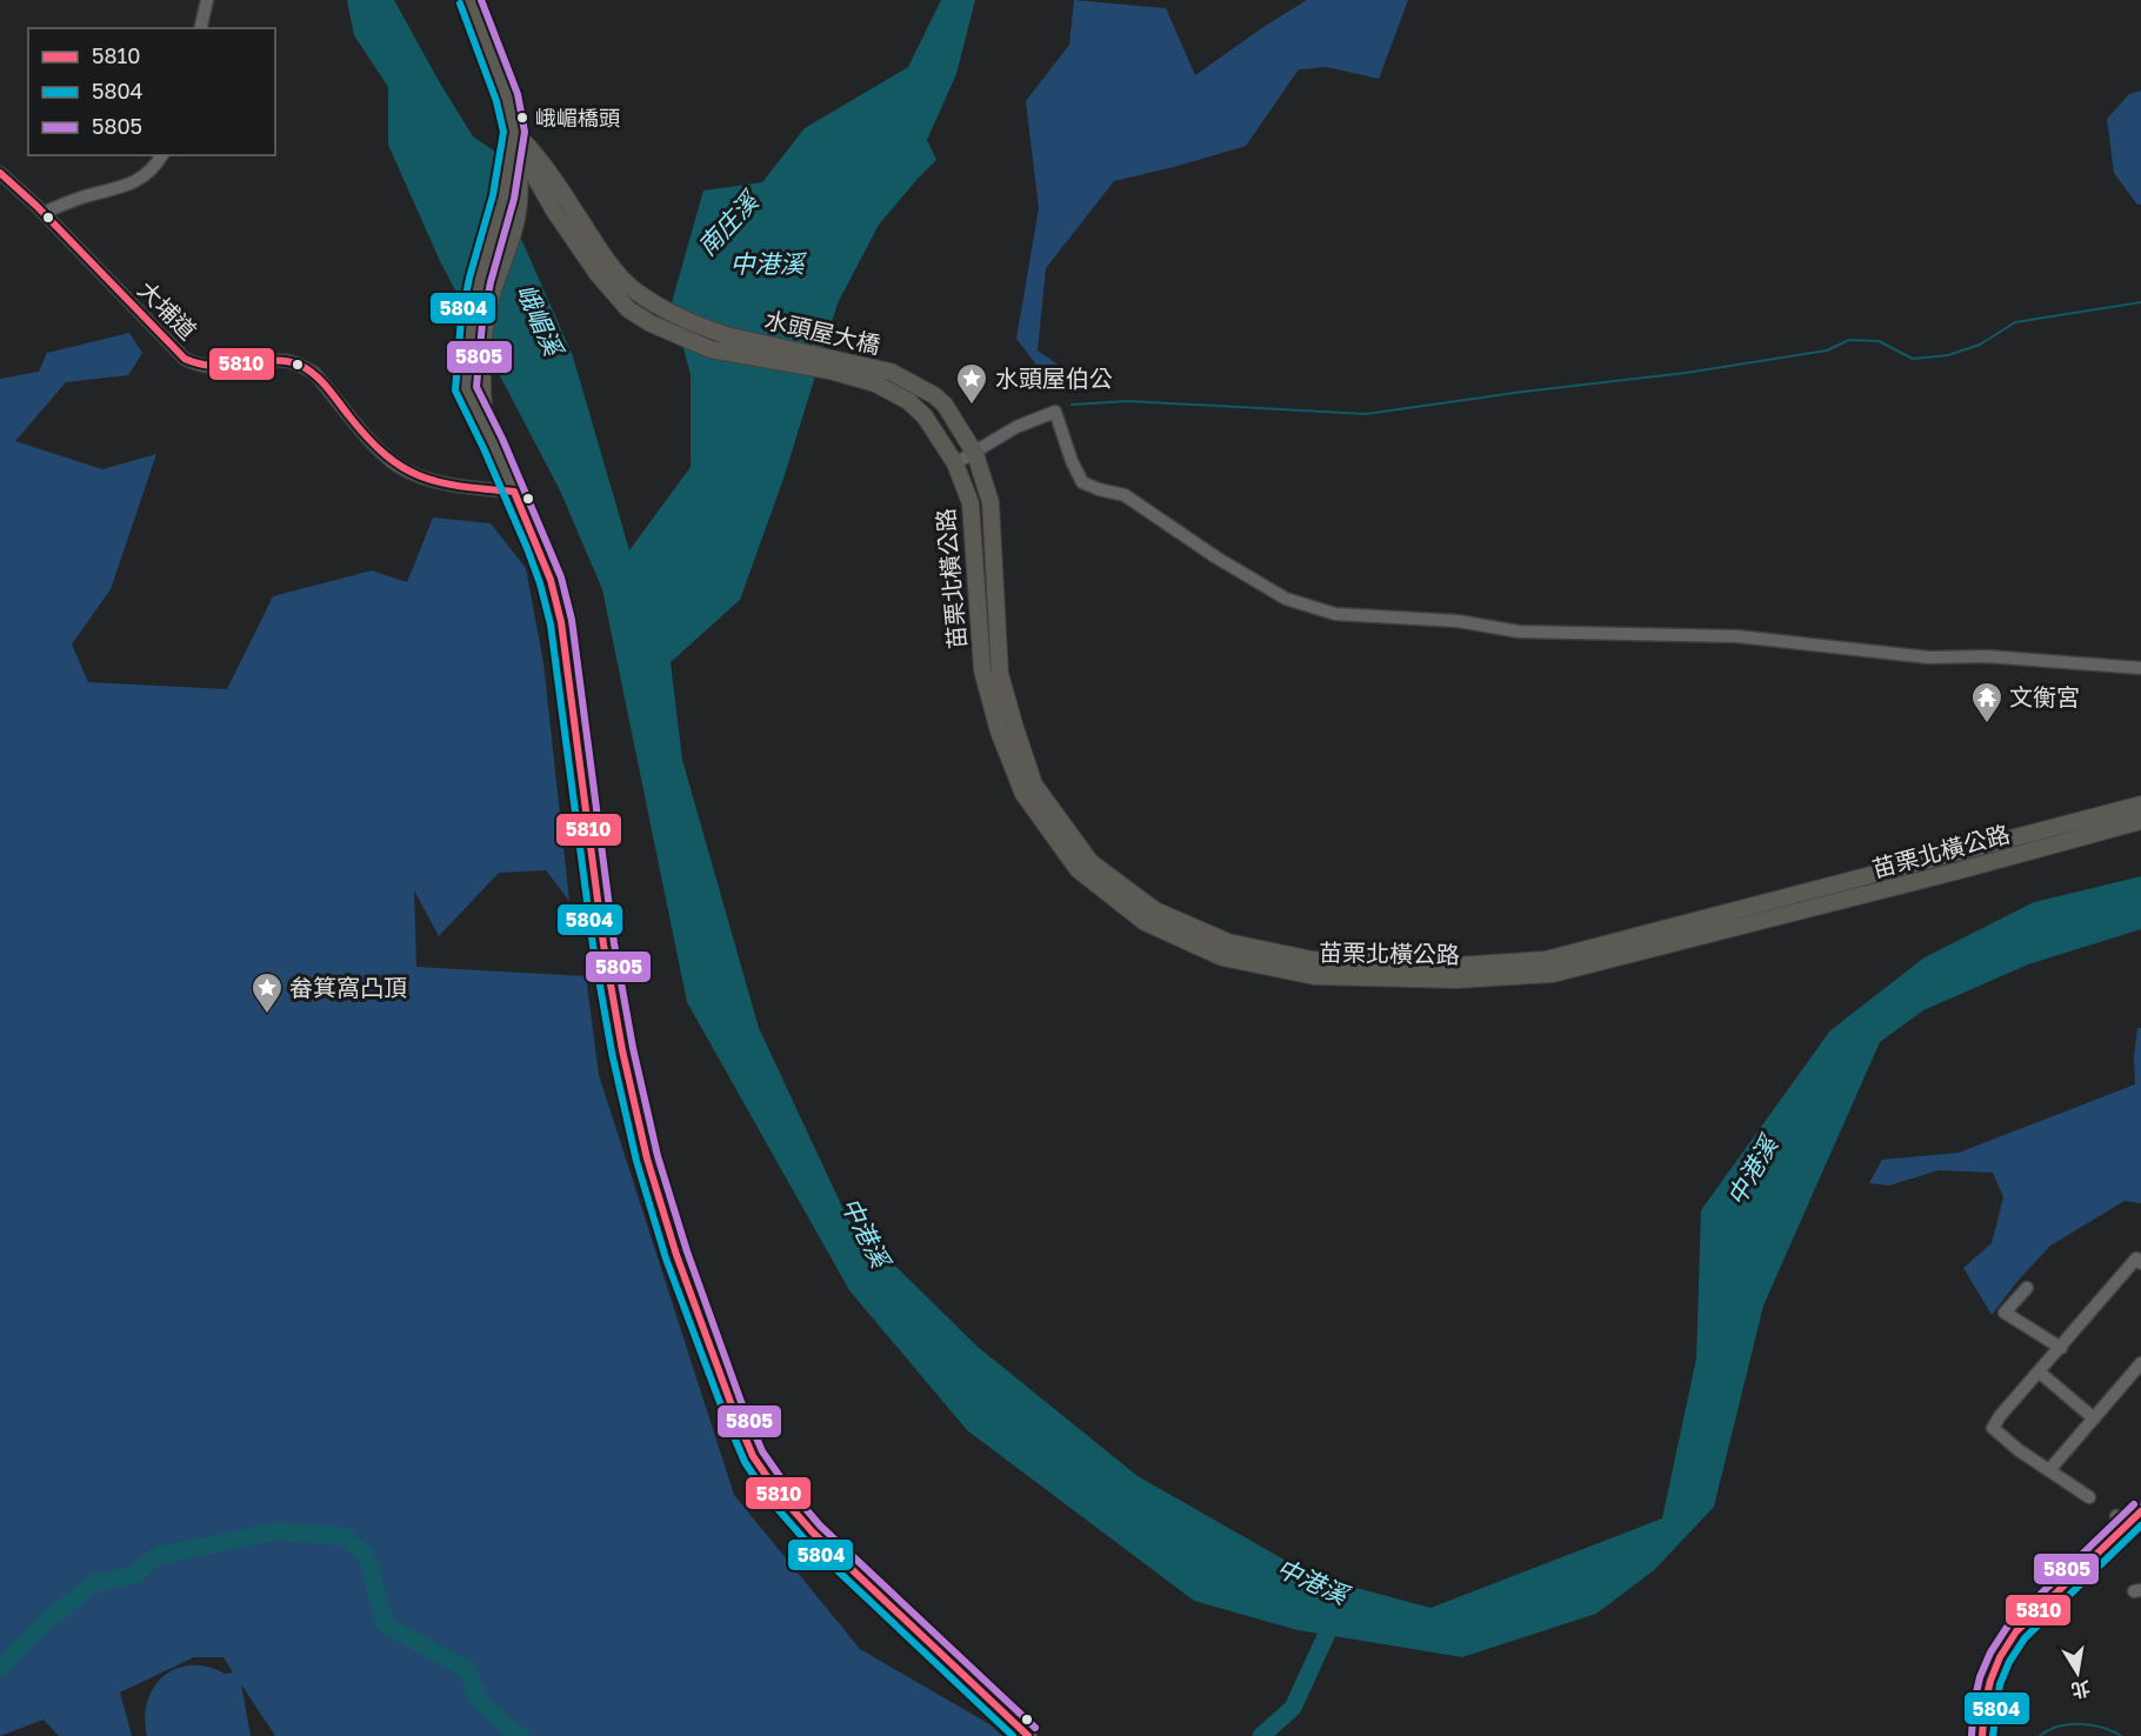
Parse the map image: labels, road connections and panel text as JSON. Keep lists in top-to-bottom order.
{
  "streets": {
    "main road": ["水頭屋大橋", "苗栗北橫公路"],
    "street": ["大埔道"]
  },
  "crossings": [
    ["水頭屋大橋", "苗栗北橫公路"]
  ],
  "water": ["南庄溪", "中港溪", "峨嵋溪"],
  "places": {
    "other": ["峨嵋橋頭"],
    "place": ["水頭屋伯公", "畚箕窩凸頂"],
    "temple": ["文衡宮"]
  },
  "lines": ["transit line 5805", "transit line 5804", "transit line 5810"],
  "legend": ["5810", "5804", "5805"],
  "north": "bottom"
}
